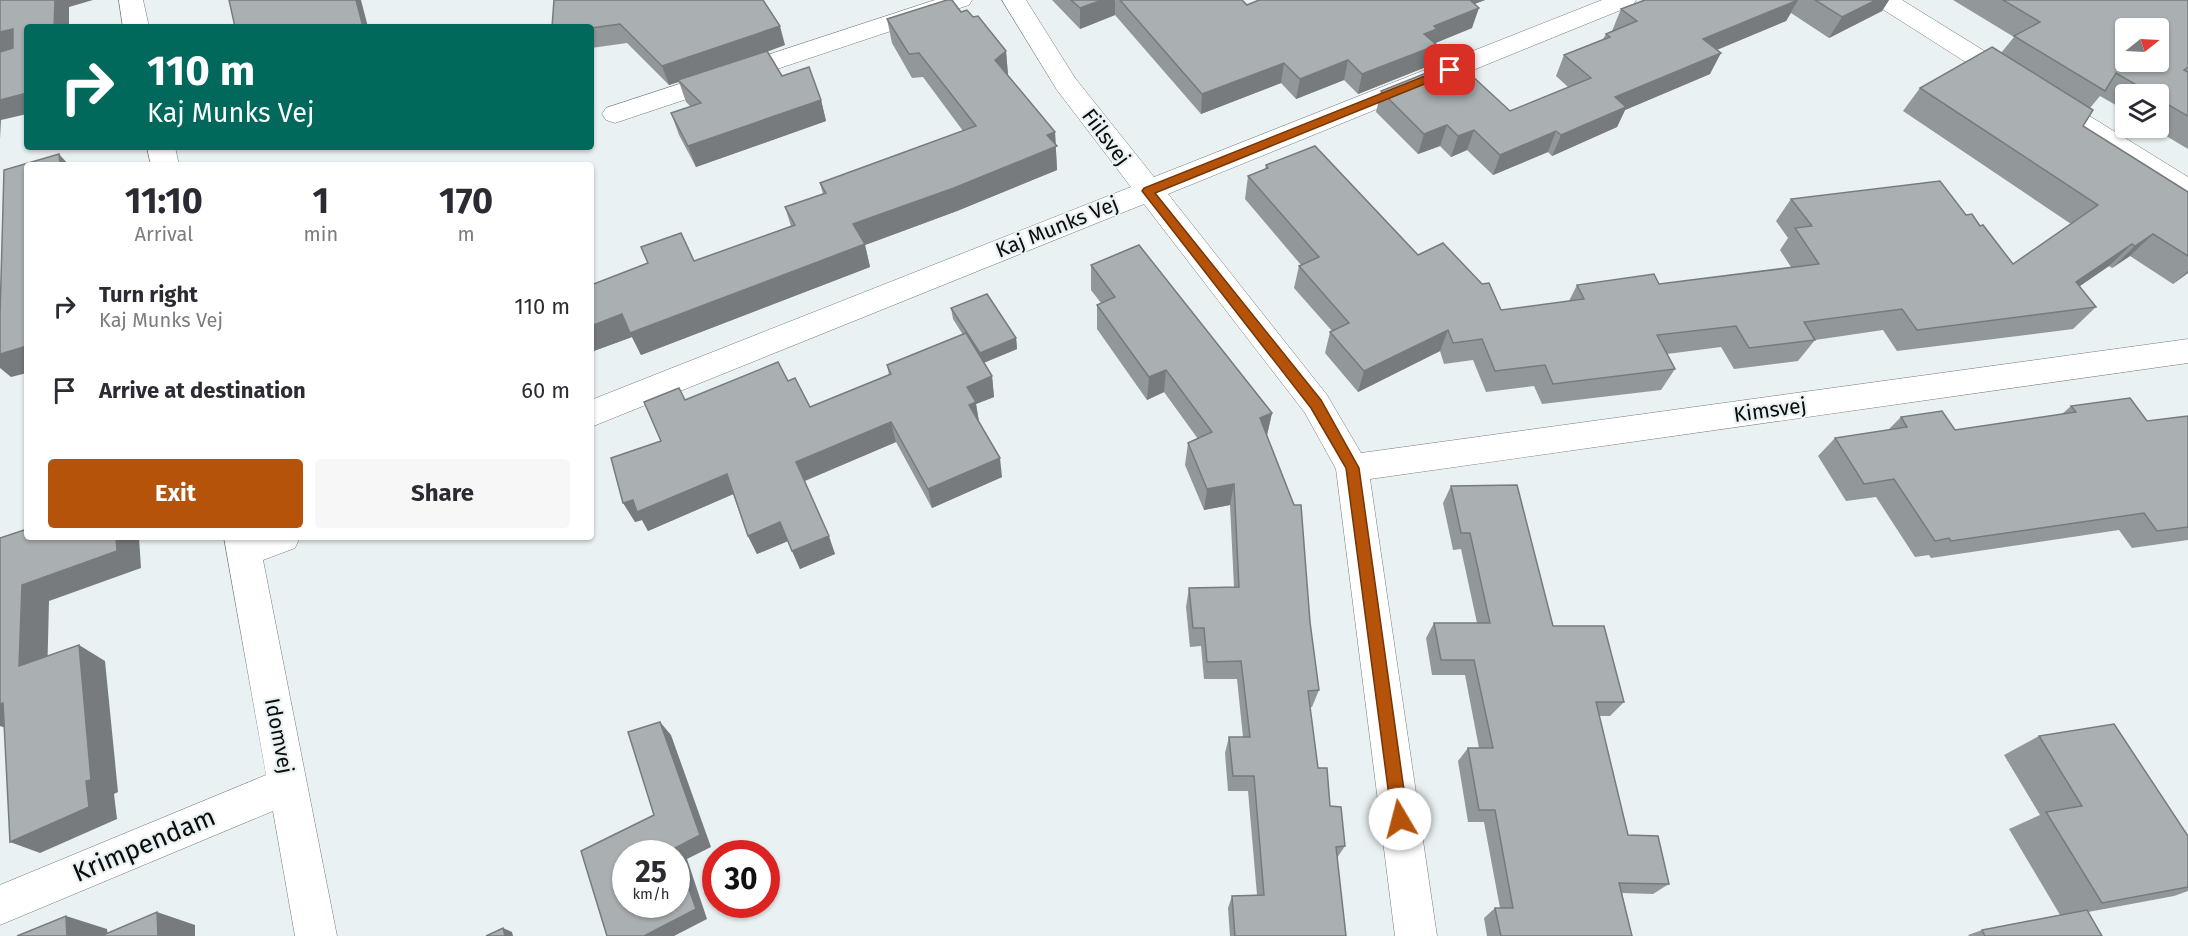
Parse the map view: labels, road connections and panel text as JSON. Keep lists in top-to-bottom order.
{
  "streets": {
    "street": [
      "Fiilsvej",
      "Kaj Munks Vej",
      "Kimsvej",
      "Idomvej",
      "Krimpendam"
    ]
  },
  "crossings": [
    ["Fiilsvej", "Kaj Munks Vej"],
    ["Fiilsvej", "Kimsvej"],
    ["Idomvej", "Krimpendam"]
  ],
  "north": "right",
  "page": {
    "turn": ["110 m", "Kaj Munks Vej"],
    "eta": [
      "11:10",
      "Arrival",
      "1",
      "min",
      "170",
      "m"
    ],
    "list": [
      {
        "name": "Turn right",
        "note": "Kaj Munks Vej",
        "value": "110 m"
      },
      {
        "name": "Arrive at destination",
        "value": "60 m"
      }
    ],
    "buttons": ["Exit", "Share"],
    "speed": "25 km/h",
    "limit": "30"
  }
}
